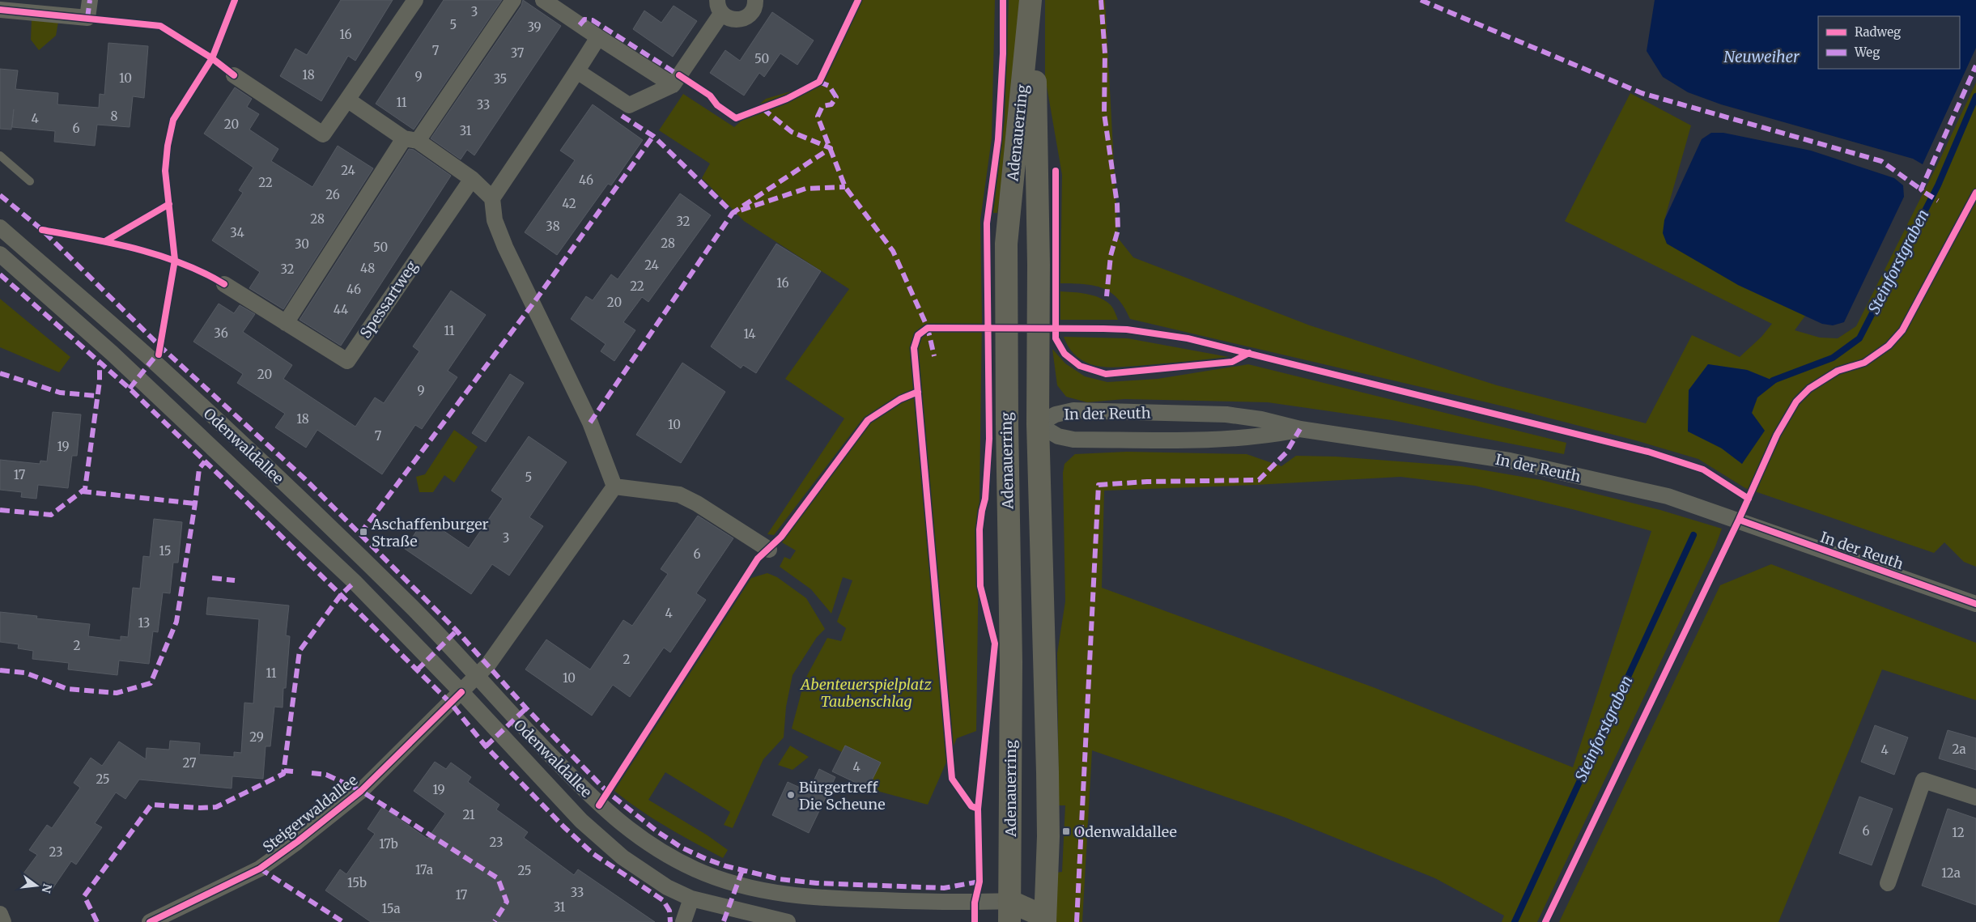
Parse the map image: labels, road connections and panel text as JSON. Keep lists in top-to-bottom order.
{
  "streets": {
    "main road": ["Adenauerring"],
    "street": [
      "Spessartweg",
      "In der Reuth",
      "Odenwaldallee",
      "Steigerwaldallee"
    ]
  },
  "crossings": [
    ["Adenauerring", "In der Reuth"],
    ["Adenauerring", "Odenwaldallee"],
    ["Odenwaldallee", "Steigerwaldallee"]
  ],
  "water": ["Neuweiher", "Steinforstgraben"],
  "parks": ["Abenteuerspielplatz Taubenschlag"],
  "places": {
    "transit": ["Aschaffenburger Straße", "Odenwaldallee"],
    "other": ["Bürgertreff Die Scheune"]
  },
  "house_numbers": [
    "3",
    "5",
    "39",
    "16",
    "7",
    "37",
    "50",
    "18",
    "9",
    "10",
    "35",
    "11",
    "33",
    "8",
    "4",
    "20",
    "6",
    "31",
    "24",
    "46",
    "22",
    "26",
    "42",
    "28",
    "32",
    "38",
    "34",
    "28",
    "30",
    "50",
    "24",
    "48",
    "32",
    "16",
    "22",
    "46",
    "20",
    "44",
    "11",
    "36",
    "14",
    "20",
    "9",
    "18",
    "10",
    "7",
    "19",
    "17",
    "5",
    "3",
    "15",
    "6",
    "4",
    "13",
    "2",
    "2",
    "11",
    "10",
    "29",
    "2a",
    "4",
    "27",
    "4",
    "25",
    "19",
    "21",
    "6",
    "12",
    "23",
    "17b",
    "23",
    "17a",
    "25",
    "12a",
    "15b",
    "33",
    "17",
    "31",
    "15a"
  ],
  "legend": ["Radweg", "Weg"],
  "north": "right"
}
